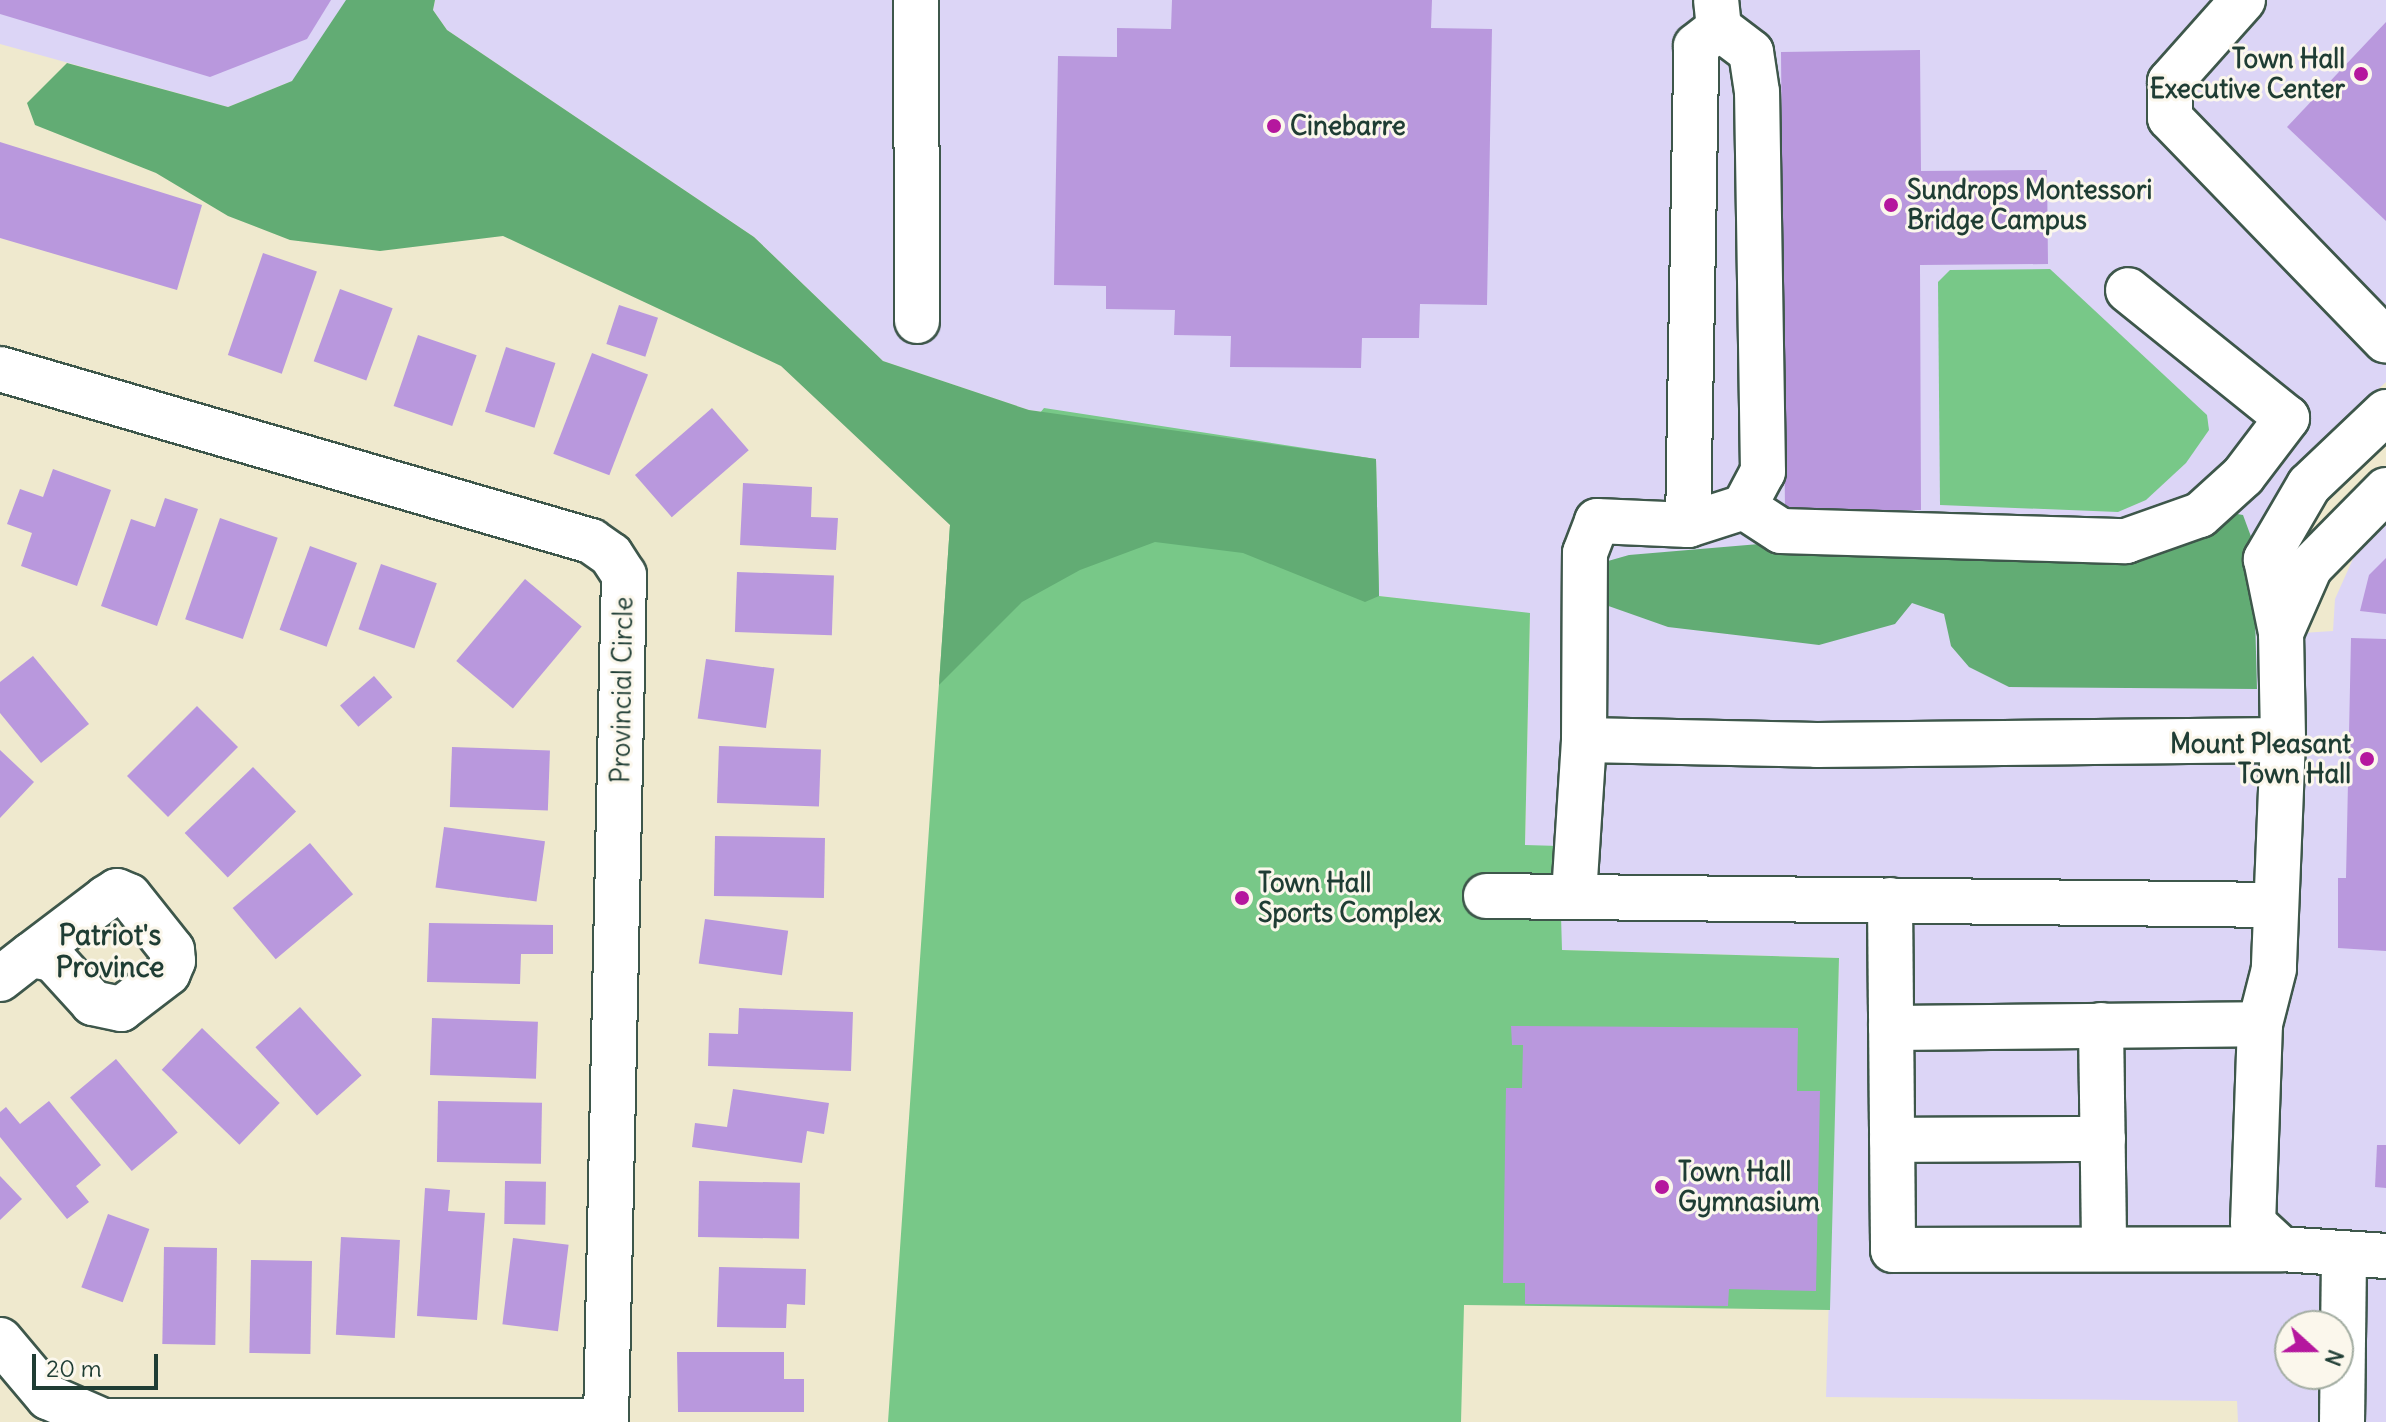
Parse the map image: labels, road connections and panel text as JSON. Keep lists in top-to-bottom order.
{
  "streets": {
    "street": ["Provincial Circle"]
  },
  "districts": ["Patriot's Province"],
  "places": [
    "Town Hall Executive Center",
    "Cinebarre",
    "Sundrops Montessori Bridge Campus",
    "Mount Pleasant Town Hall",
    "Town Hall Sports Complex",
    "Town Hall Gymnasium"
  ],
  "scale_bar": "20 m",
  "north": "right"
}
